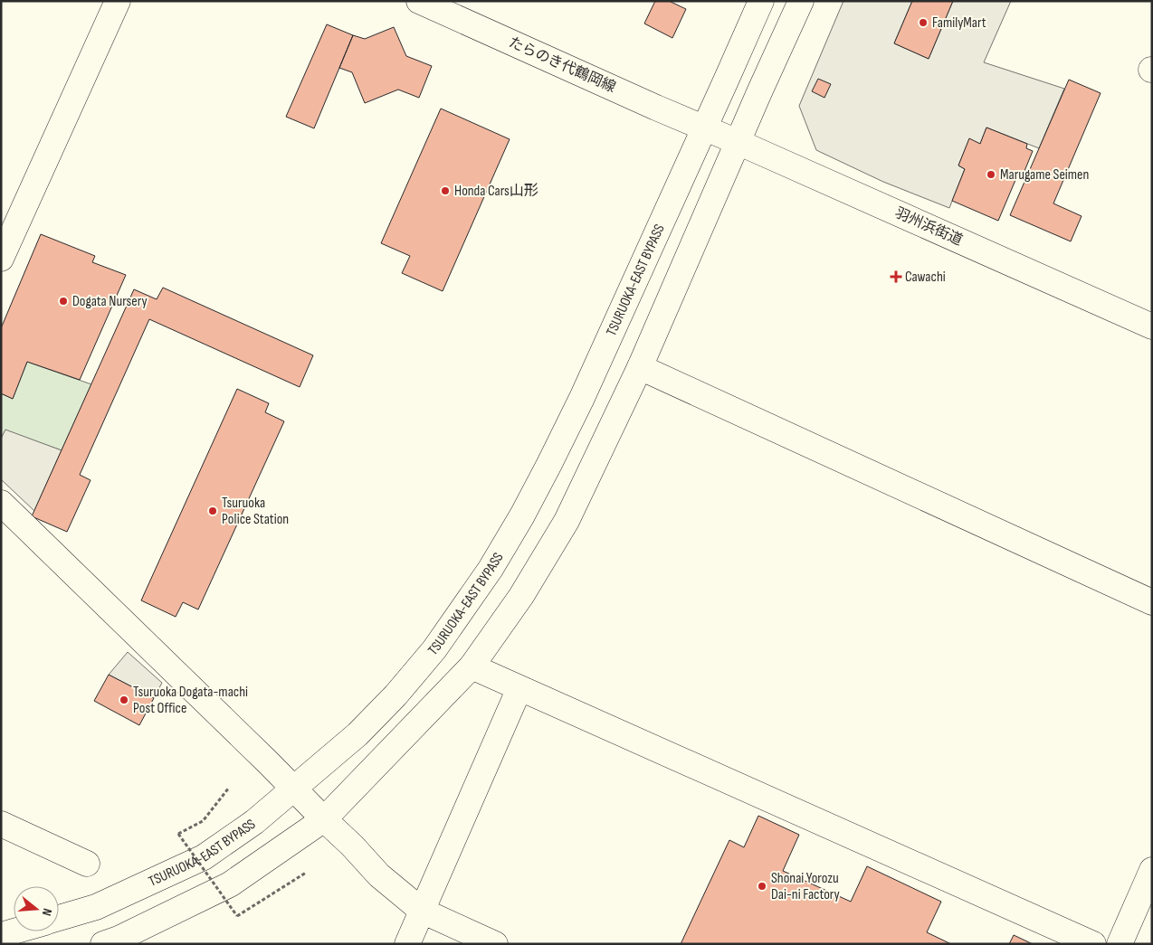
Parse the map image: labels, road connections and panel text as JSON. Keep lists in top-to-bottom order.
{
  "streets": {
    "main road": ["たらのき代鶴岡線", "羽州浜街道", "TSURUOKA-EAST BYPASS"]
  },
  "crossings": [
    ["たらのき代鶴岡線", "羽州浜街道"],
    ["たらのき代鶴岡線", "TSURUOKA-EAST BYPASS"],
    ["羽州浜街道", "TSURUOKA-EAST BYPASS"]
  ],
  "places": {
    "other": [
      "FamilyMart",
      "Marugame Seimen",
      "Honda Cars山形",
      "Dogata Nursery",
      "Tsuruoka Police Station",
      "Tsuruoka Dogata-machi Post Office",
      "Shonai Yorozu Dai-ni Factory"
    ],
    "health": ["Cawachi"]
  },
  "north": "right"
}
